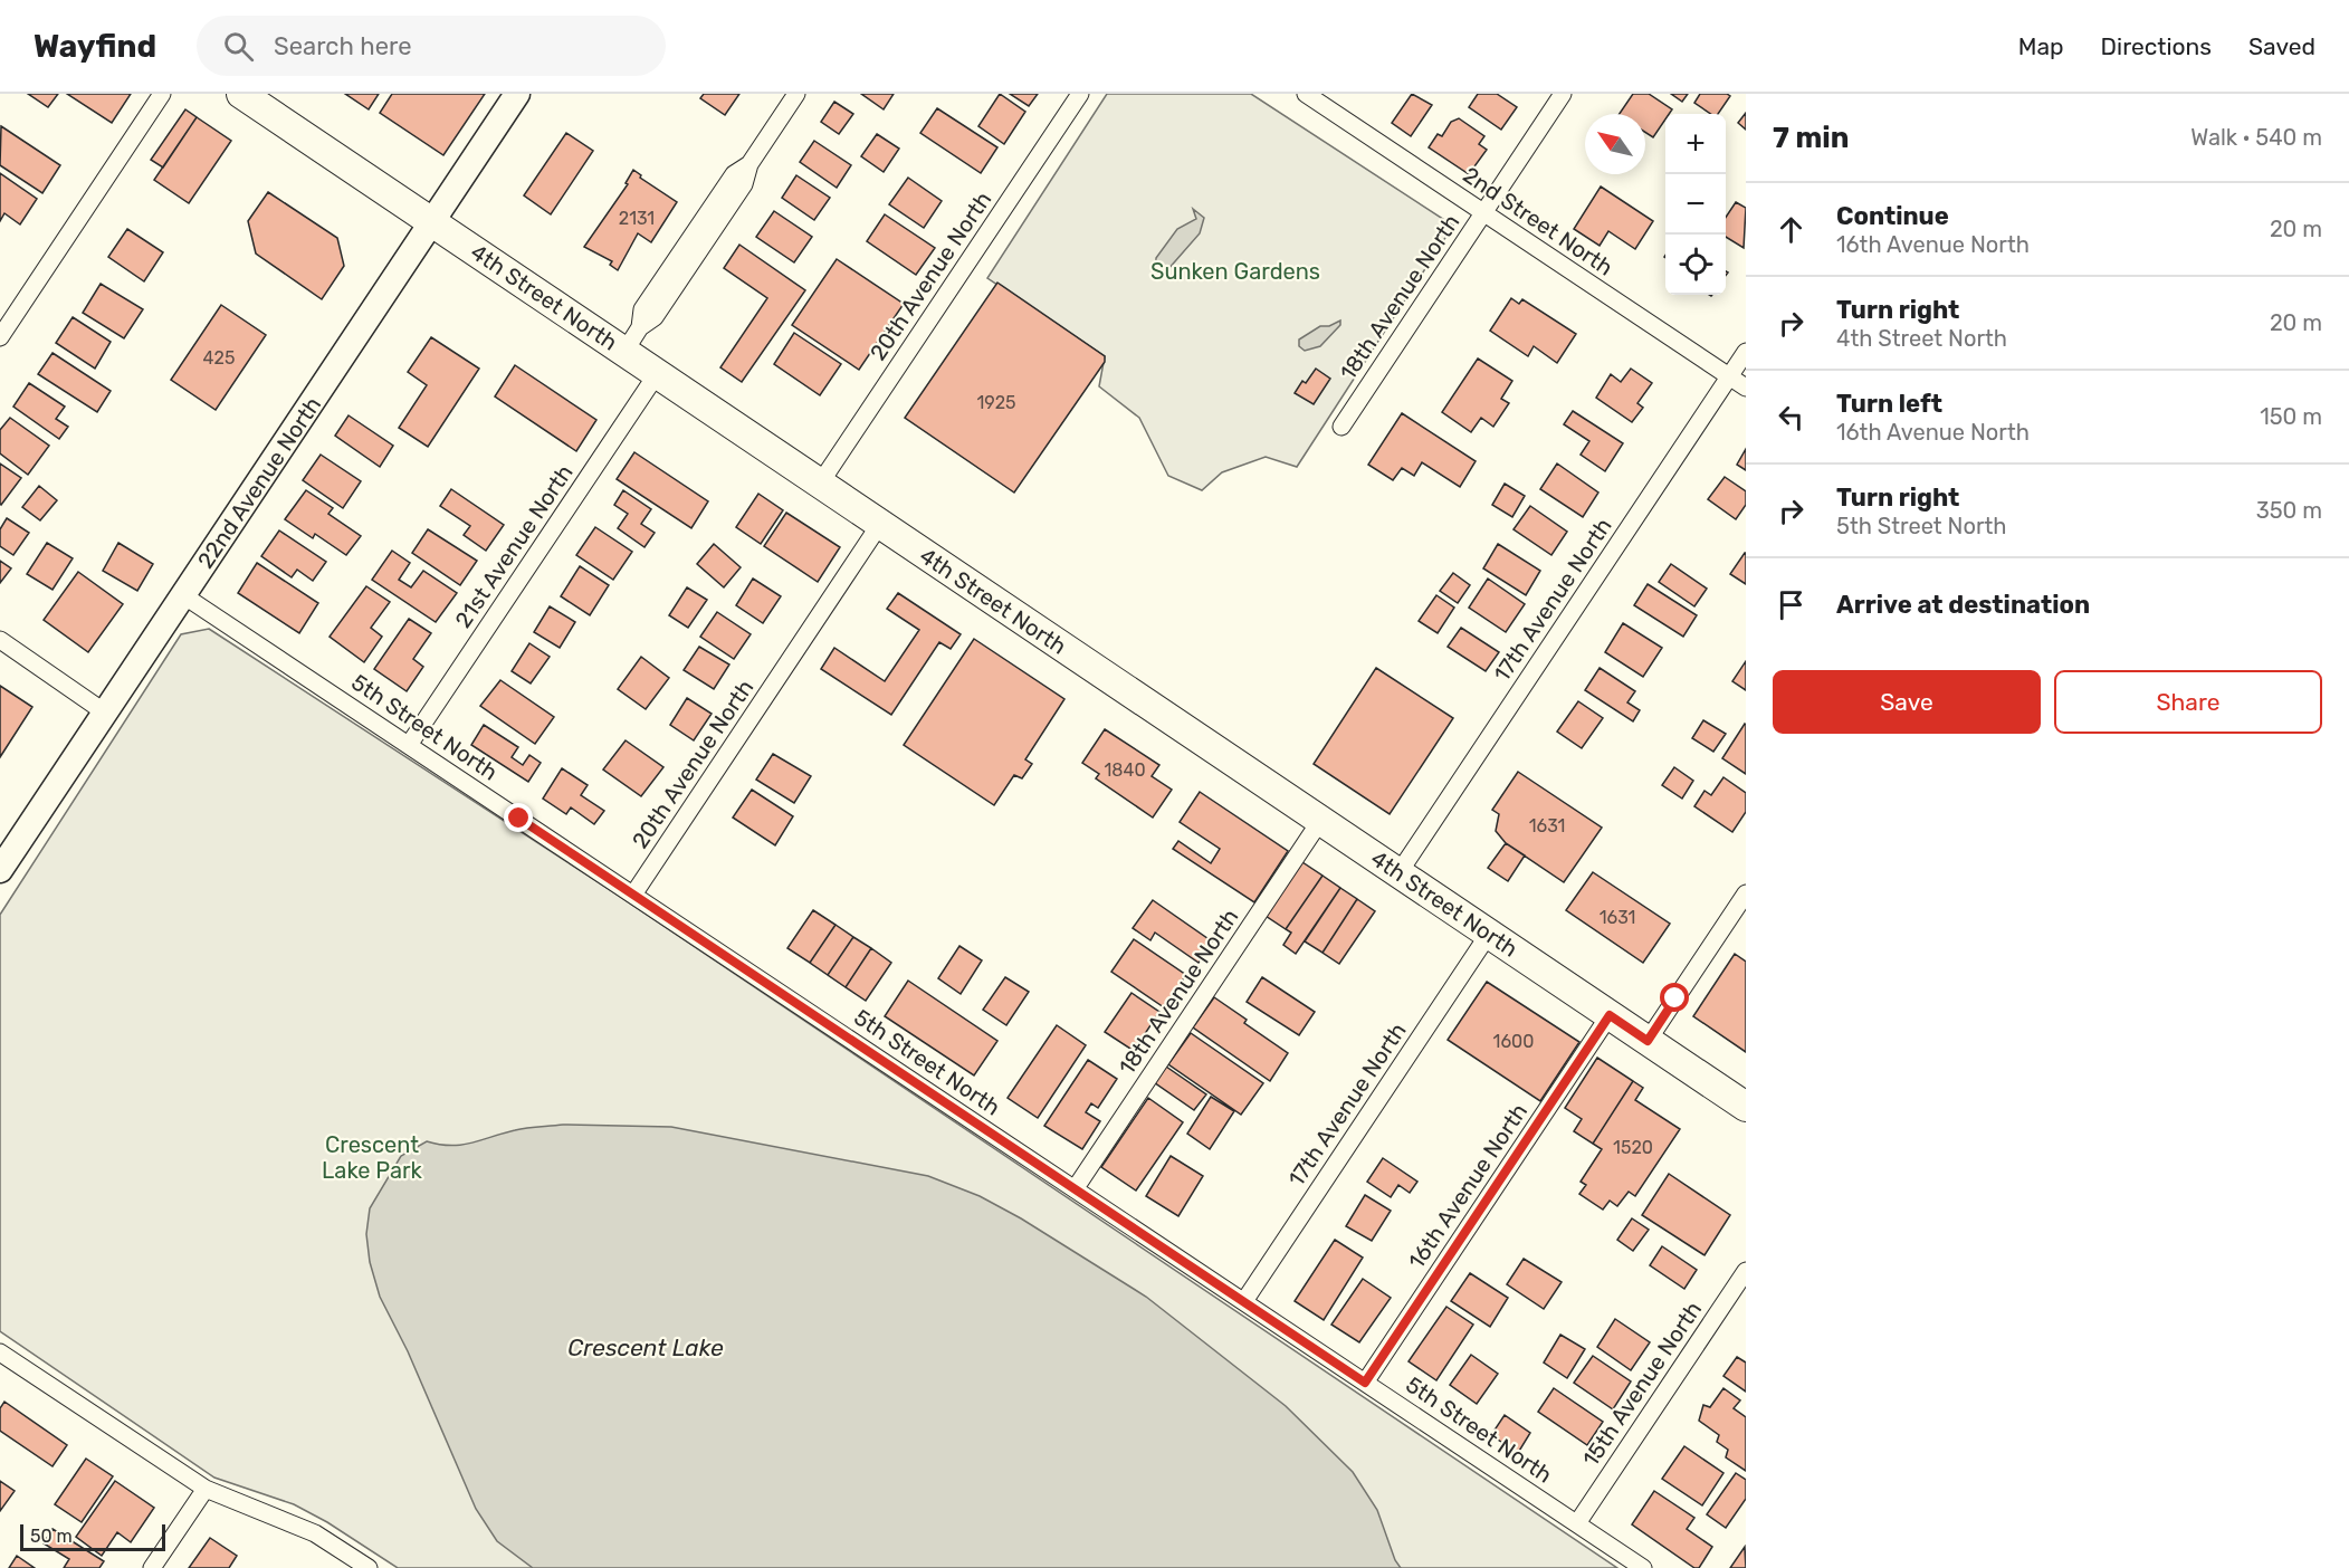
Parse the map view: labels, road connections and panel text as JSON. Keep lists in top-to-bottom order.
{
  "streets": {
    "main road": ["4th Street North", "22nd Avenue North"],
    "street": [
      "2nd Street North",
      "20th Avenue North",
      "18th Avenue North",
      "21st Avenue North",
      "17th Avenue North",
      "5th Street North",
      "16th Avenue North",
      "15th Avenue North"
    ]
  },
  "crossings": [
    ["2nd Street North", "18th Avenue North"],
    ["2nd Street North", "17th Avenue North"],
    ["20th Avenue North", "4th Street North"],
    ["20th Avenue North", "5th Street North"],
    ["4th Street North", "18th Avenue North"],
    ["4th Street North", "22nd Avenue North"],
    ["4th Street North", "21st Avenue North"],
    ["4th Street North", "17th Avenue North"],
    ["4th Street North", "16th Avenue North"],
    ["18th Avenue North", "5th Street North"],
    ["22nd Avenue North", "5th Street North"],
    ["21st Avenue North", "5th Street North"],
    ["17th Avenue North", "5th Street North"],
    ["5th Street North", "16th Avenue North"],
    ["5th Street North", "15th Avenue North"]
  ],
  "water": ["Crescent Lake"],
  "parks": ["Sunken Gardens", "Crescent Lake Park"],
  "house_numbers": [
    "2131",
    "425",
    "1925",
    "1840",
    "1631",
    "1631",
    "1600",
    "1520"
  ],
  "scale_bar": "50 m",
  "north": "top left",
  "page": {
    "header": "Wayfind",
    "search": "Search here",
    "nav": ["Map", "Directions", "Saved"],
    "heading": ["7 min", "Walk · 540 m"],
    "map_buttons": ["+", "−"],
    "list": [
      ["Continue", "16th Avenue North", "20 m"],
      ["Turn right", "4th Street North", "20 m"],
      ["Turn left", "16th Avenue North", "150 m"],
      ["Turn right", "5th Street North", "350 m"],
      "Arrive at destination"
    ],
    "buttons": ["Save", "Share"],
    "scale": "50 m"
  }
}
